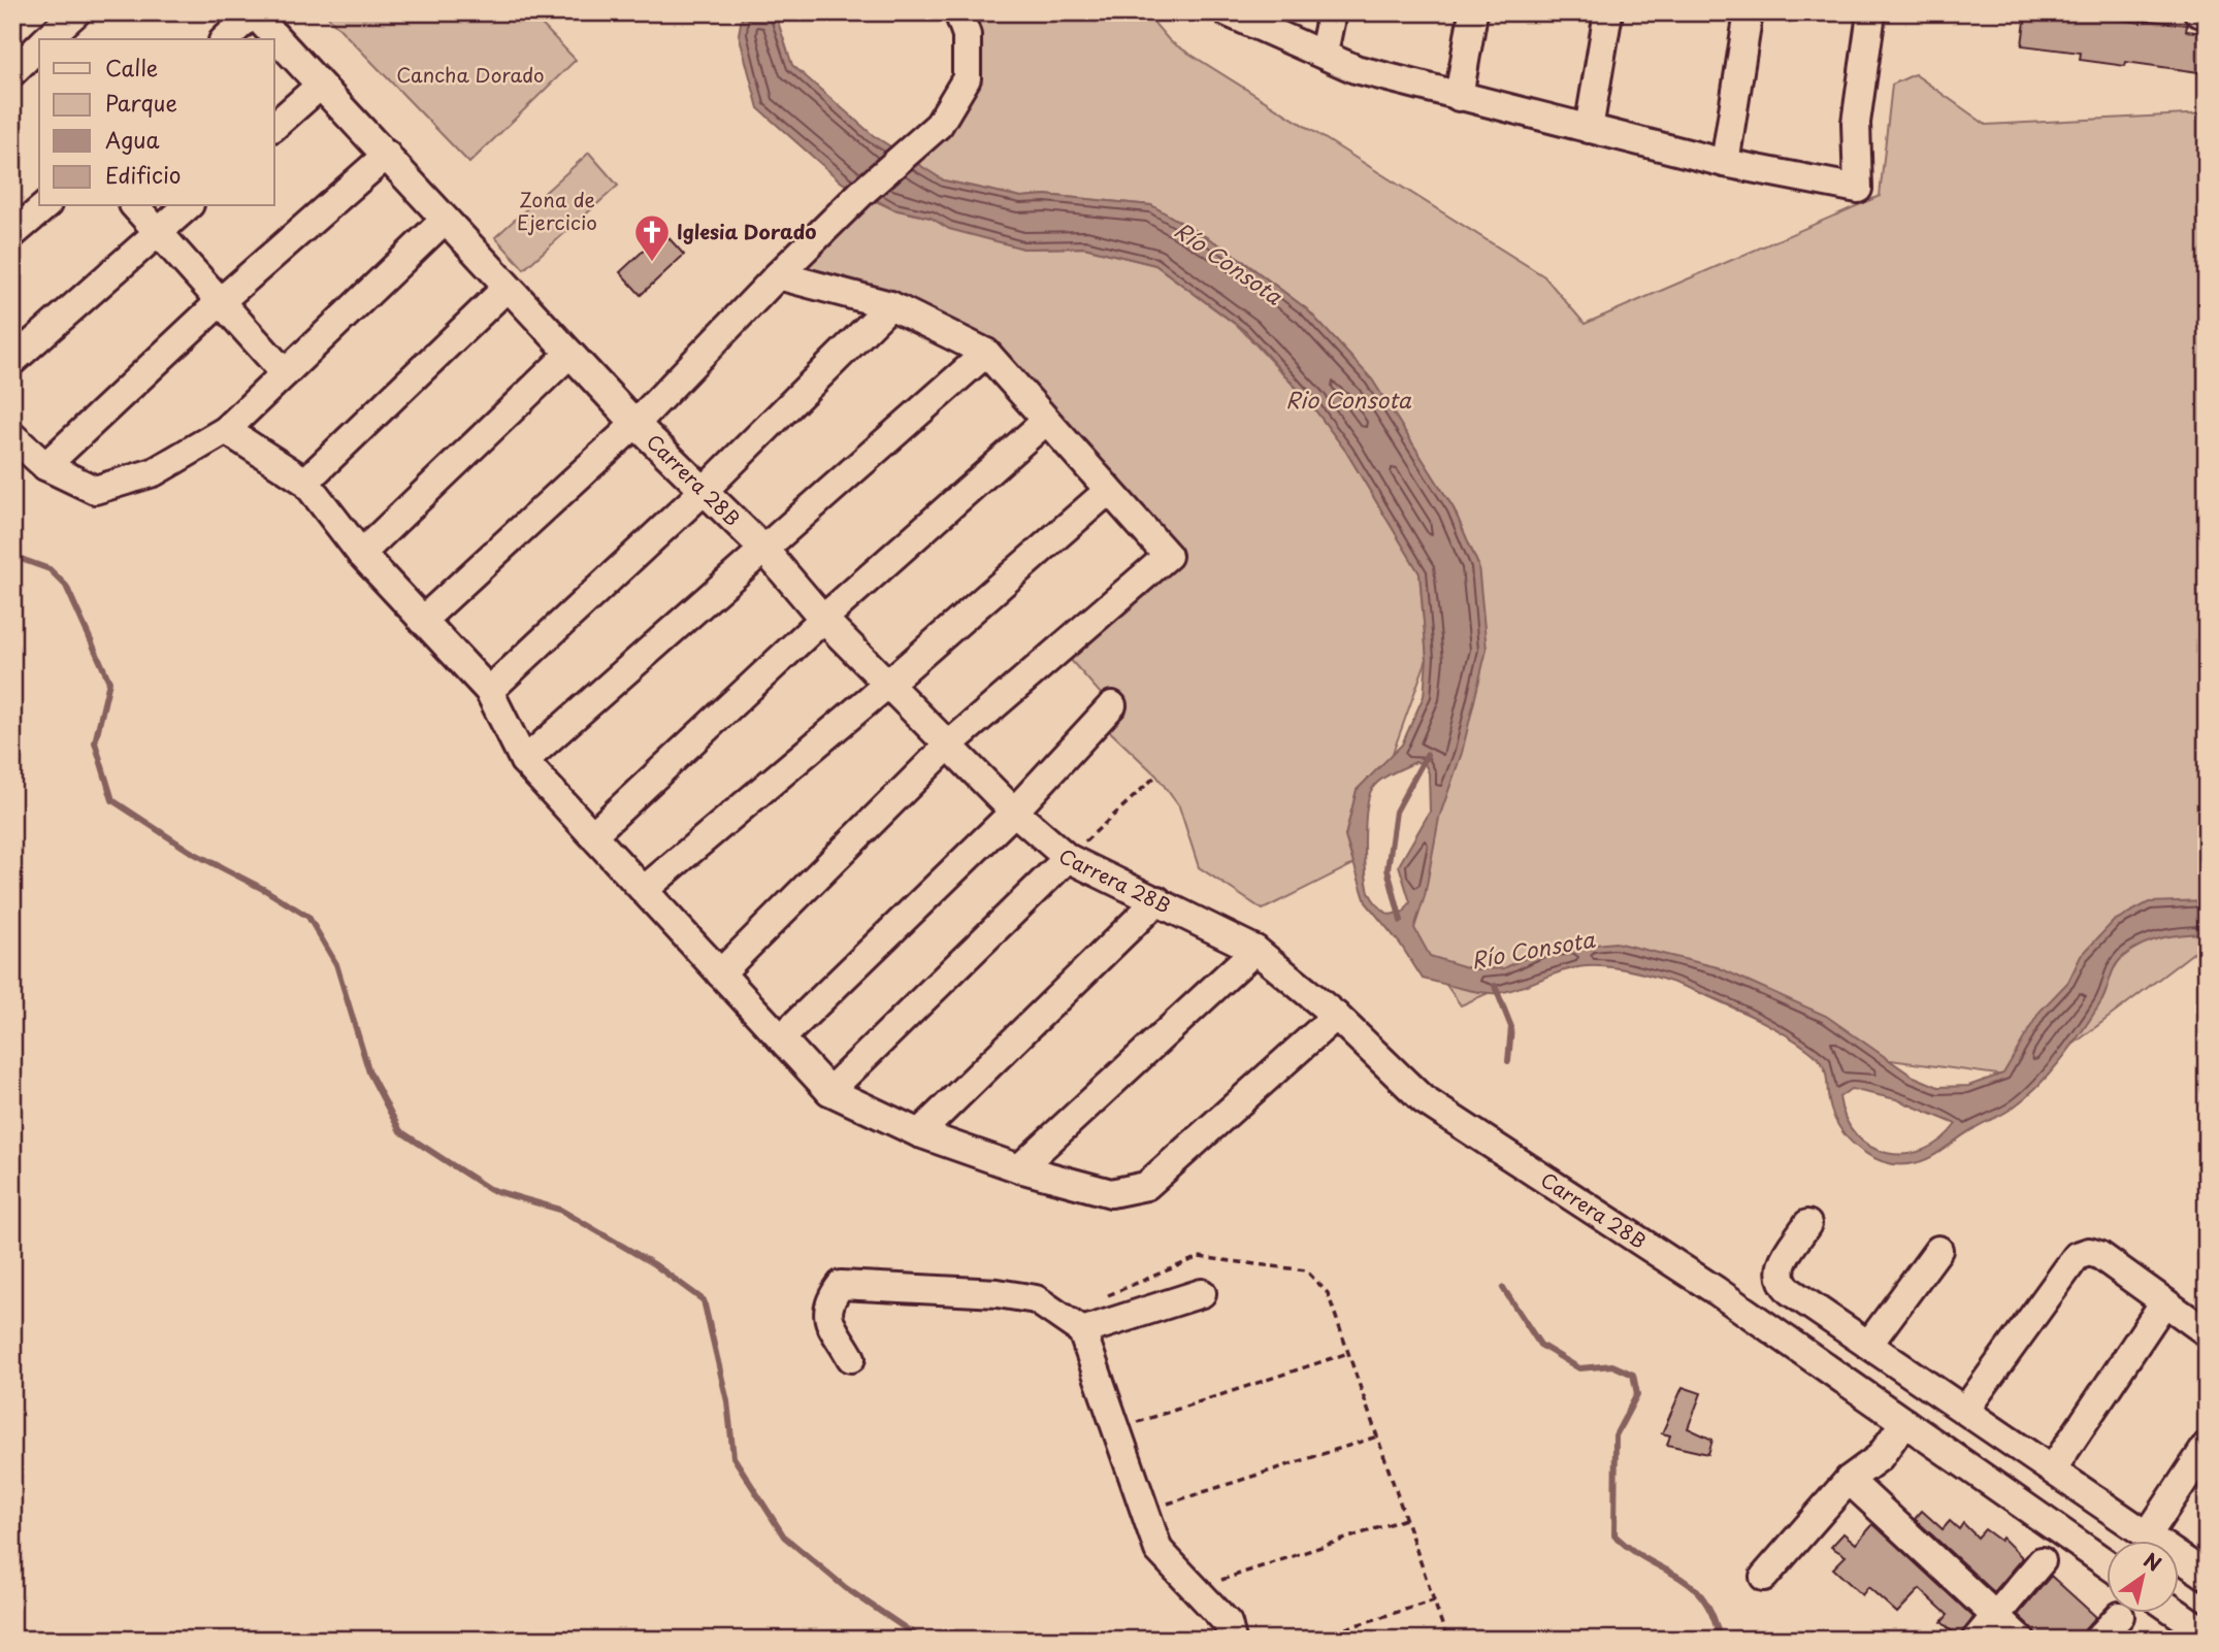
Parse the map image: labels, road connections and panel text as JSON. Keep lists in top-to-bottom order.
{
  "streets": {
    "street": ["Carrera 28B"]
  },
  "water": ["Río Consota", "Rio Consota"],
  "parks": ["Cancha Dorado", "Zona de Ejercicio"],
  "places": {
    "church": ["Iglesia Dorado"]
  },
  "legend": [
    "Calle",
    "Parque",
    "Agua",
    "Edificio"
  ],
  "north": "top right"
}
